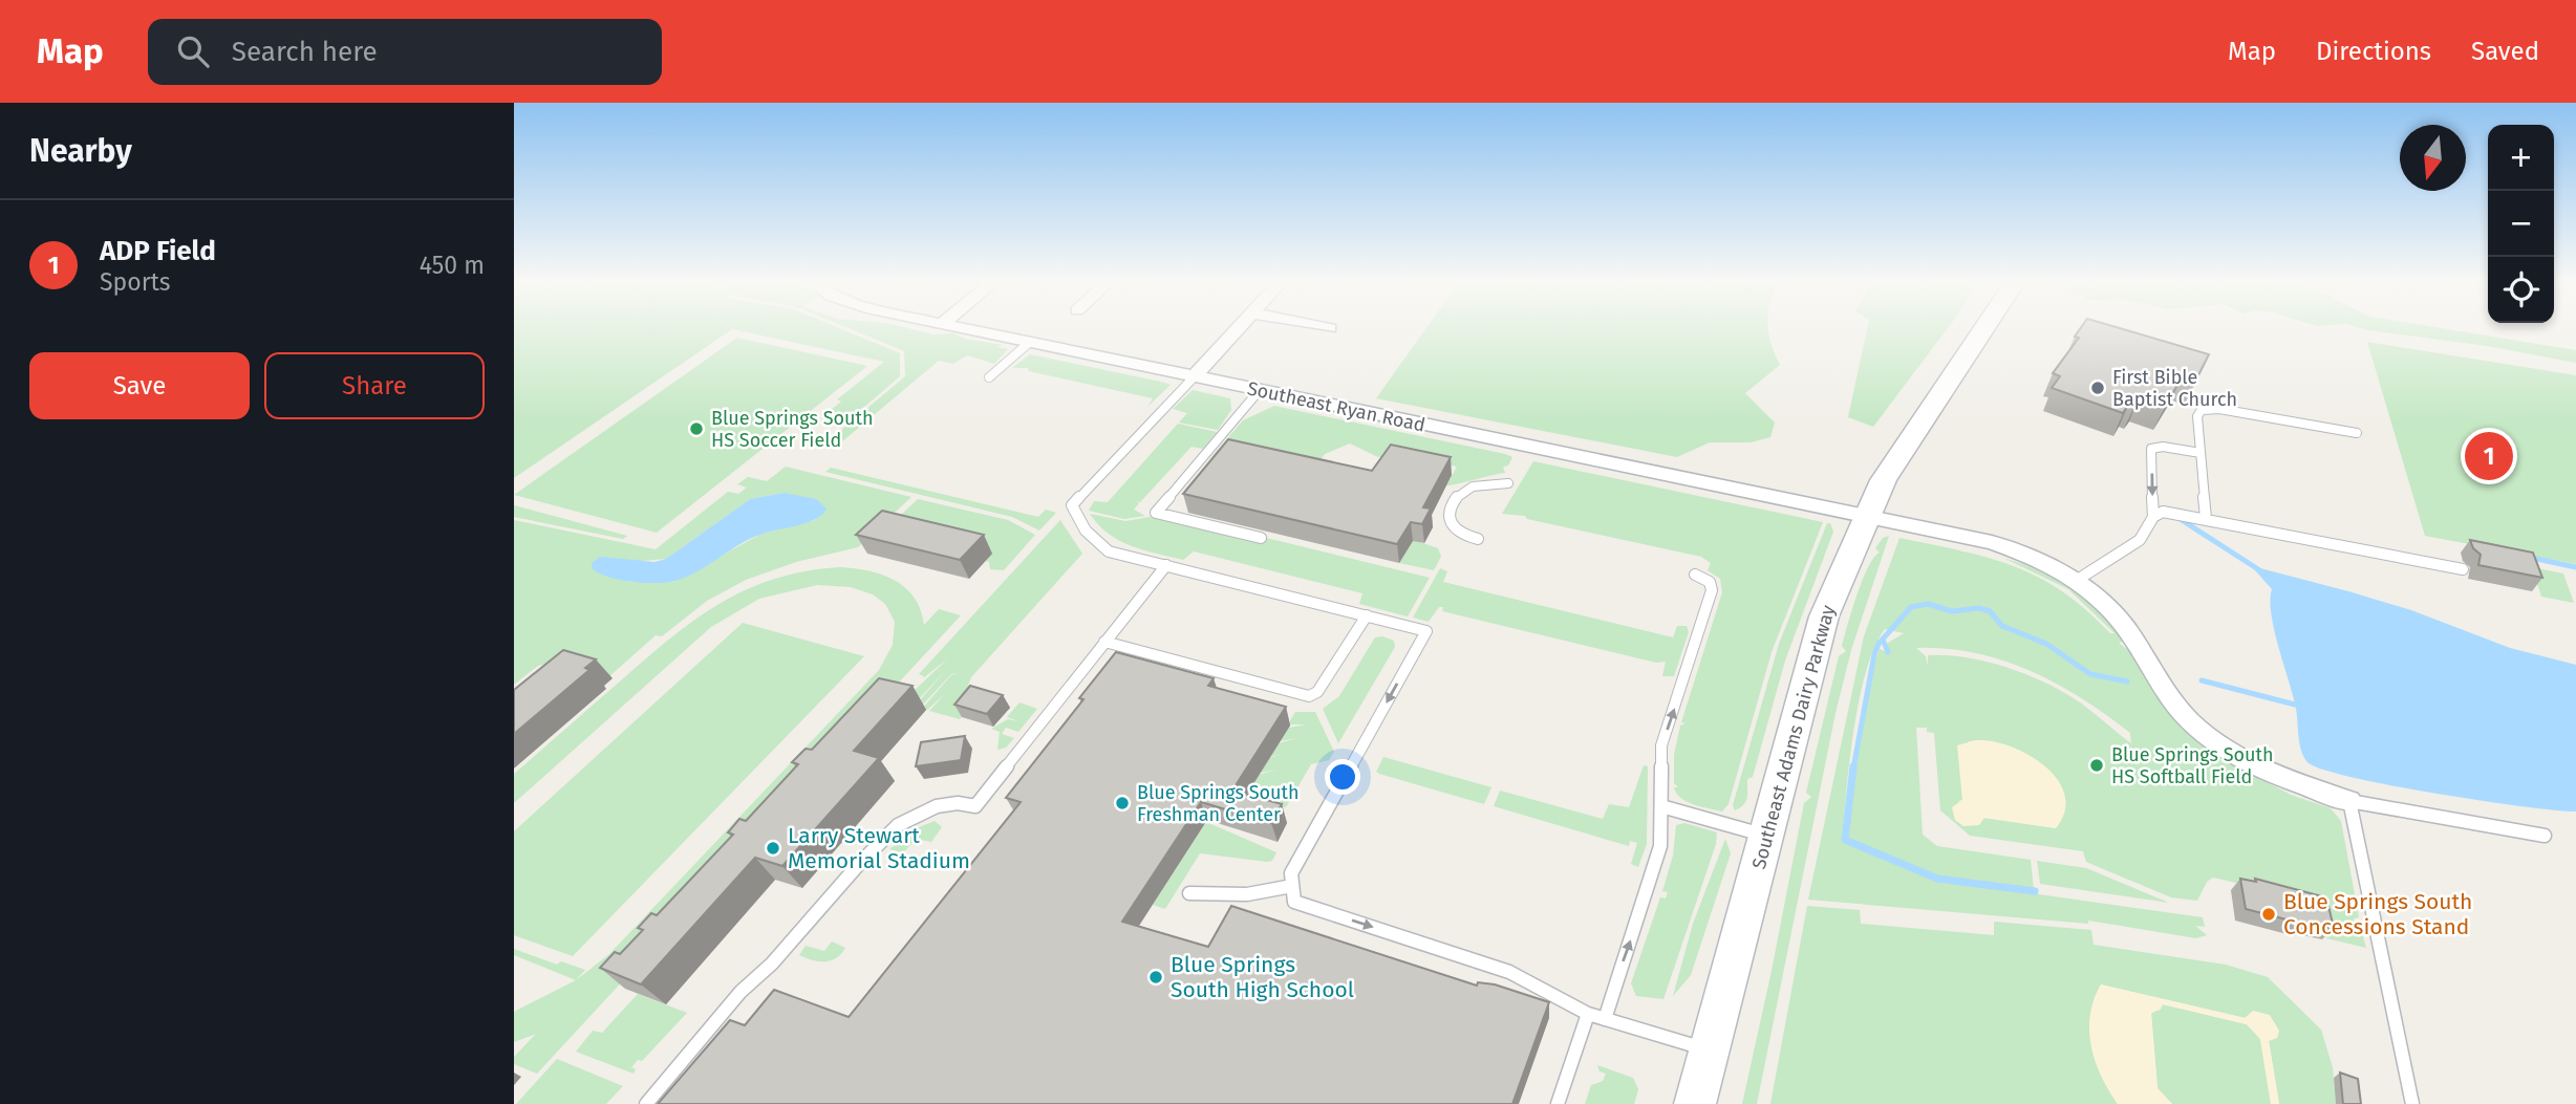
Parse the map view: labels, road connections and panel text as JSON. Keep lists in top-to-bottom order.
{
  "streets": {
    "main road": ["Southeast Adams Dairy Parkway"],
    "street": ["Southeast Ryan Road"]
  },
  "crossings": [
    ["Southeast Ryan Road", "Southeast Adams Dairy Parkway"]
  ],
  "places": [
    "First Bible Baptist Church",
    "Blue Springs South HS Soccer Field",
    "Blue Springs South HS Softball Field",
    "Blue Springs South Freshman Center",
    "Larry Stewart Memorial Stadium",
    "Blue Springs South Concessions Stand",
    "Blue Springs South High School"
  ],
  "north": "bottom",
  "page": {
    "header": "Map",
    "search": "Search here",
    "nav": ["Map", "Directions", "Saved"],
    "heading": "Nearby",
    "map_buttons": ["+", "−"],
    "list": [
      {
        "mark": "1",
        "name": "ADP Field",
        "note": "Sports",
        "value": "450 m"
      }
    ],
    "buttons": ["Save", "Share"],
    "pins": "1"
  }
}
